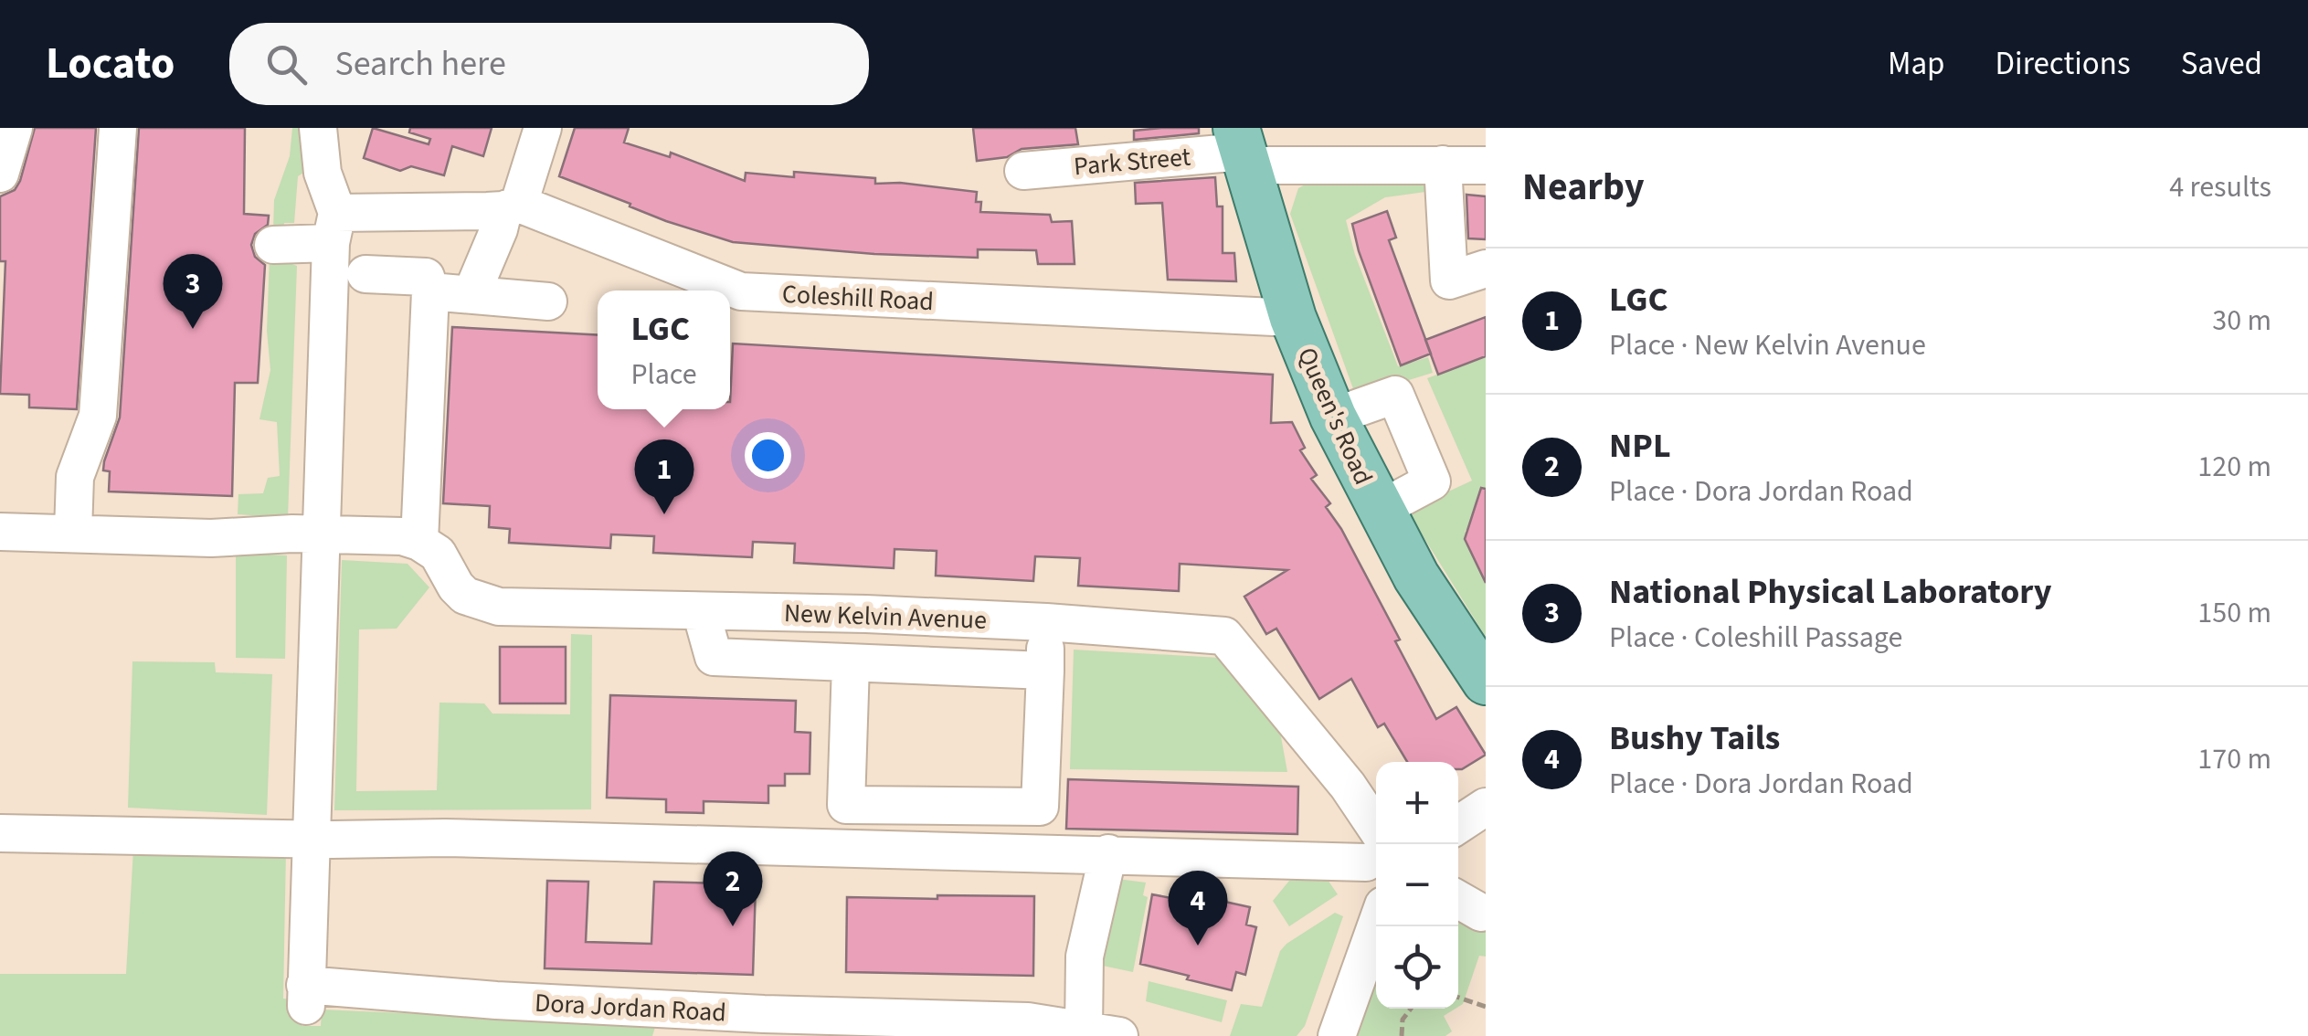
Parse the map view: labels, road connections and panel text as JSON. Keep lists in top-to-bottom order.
{
  "streets": {
    "main road": ["Queen's Road"],
    "street": [
      "Park Street",
      "Coleshill Road",
      "New Kelvin Avenue",
      "Dora Jordan Road"
    ]
  },
  "crossings": [
    ["Park Street", "Queen's Road"],
    ["Coleshill Road", "Queen's Road"]
  ],
  "page": {
    "header": "Locato",
    "search": "Search here",
    "nav": ["Map", "Directions", "Saved"],
    "heading": ["Nearby", "4 results"],
    "list": [
      {
        "mark": "1",
        "name": "LGC",
        "note": "Place · New Kelvin Avenue",
        "value": "30 m"
      },
      {
        "mark": "2",
        "name": "NPL",
        "note": "Place · Dora Jordan Road",
        "value": "120 m"
      },
      {
        "mark": "3",
        "name": "National Physical Laboratory",
        "note": "Place · Coleshill Passage",
        "value": "150 m"
      },
      {
        "mark": "4",
        "name": "Bushy Tails",
        "note": "Place · Dora Jordan Road",
        "value": "170 m"
      }
    ],
    "pins": [
      "3",
      "1",
      "2",
      "4"
    ],
    "popup": ["LGC", "Place"],
    "map_buttons": ["+", "−"]
  }
}
